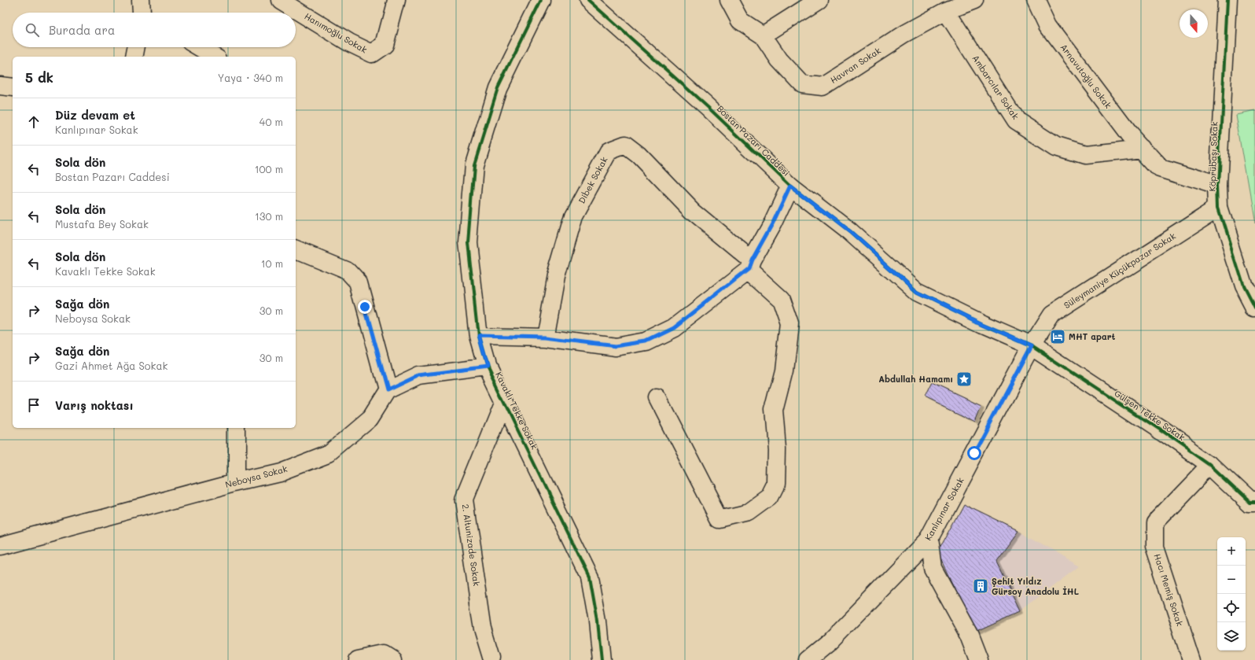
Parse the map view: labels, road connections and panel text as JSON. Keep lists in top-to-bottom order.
{
  "streets": {
    "street": [
      "Hanımoğlu Sokak",
      "Havran Sokak",
      "Arnavutoğlu Sokak",
      "Ambarcılar Sokak",
      "Bostan Pazarı Caddesi",
      "Köprübaşı Sokak",
      "Dibek Sokak",
      "Süleymaniye Küçükpazar Sokak",
      "Kavaklı Tekke Sokak",
      "Gülşen Tekke Sokak",
      "Neboysa Sokak",
      "Kanlıpınar Sokak",
      "2. Altunizade Sokak",
      "Hacı Memiş Sokak"
    ]
  },
  "crossings": [
    ["Havran Sokak", "Ambarcılar Sokak"],
    ["Arnavutoğlu Sokak", "Ambarcılar Sokak"],
    ["Bostan Pazarı Caddesi", "Süleymaniye Küçükpazar Sokak"],
    ["Bostan Pazarı Caddesi", "Gülşen Tekke Sokak"],
    ["Bostan Pazarı Caddesi", "Kanlıpınar Sokak"],
    ["Köprübaşı Sokak", "Süleymaniye Küçükpazar Sokak"],
    ["Süleymaniye Küçükpazar Sokak", "Gülşen Tekke Sokak"],
    ["Süleymaniye Küçükpazar Sokak", "Kanlıpınar Sokak"],
    ["Kavaklı Tekke Sokak", "2. Altunizade Sokak"],
    ["Gülşen Tekke Sokak", "Kanlıpınar Sokak"],
    ["Gülşen Tekke Sokak", "Hacı Memiş Sokak"]
  ],
  "places": {
    "hotel": ["MHT apart"],
    "place": ["Abdullah Hamamı"],
    "building": ["Şehit Yıldız Gürsoy Anadolu İHL"]
  },
  "north": "bottom",
  "page": {
    "search": "Burada ara",
    "heading": ["5 dk", "Yaya · 340 m"],
    "list": [
      ["Düz devam et", "Kanlıpınar Sokak", "40 m"],
      ["Sola dön", "Bostan Pazarı Caddesi", "100 m"],
      ["Sola dön", "Mustafa Bey Sokak", "130 m"],
      ["Sola dön", "Kavaklı Tekke Sokak", "10 m"],
      ["Sağa dön", "Neboysa Sokak", "30 m"],
      ["Sağa dön", "Gazi Ahmet Ağa Sokak", "30 m"],
      "Varış noktası"
    ],
    "map_buttons": ["+", "−"]
  }
}
